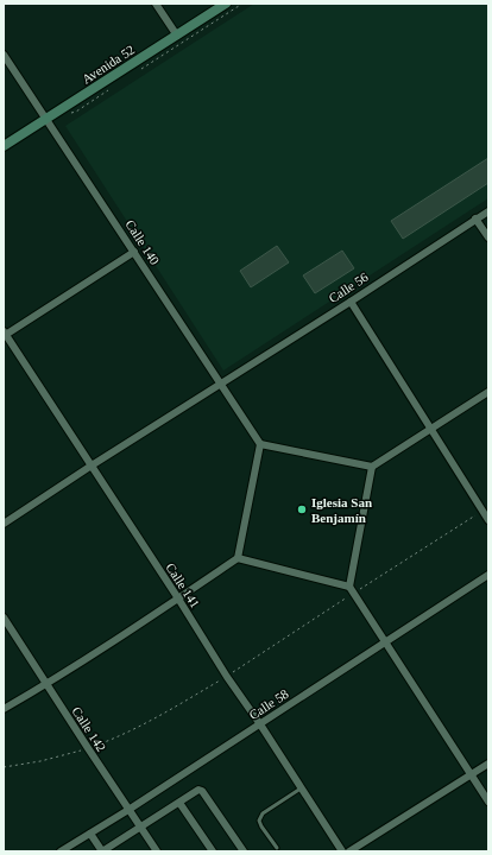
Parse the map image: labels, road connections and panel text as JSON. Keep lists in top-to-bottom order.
{
  "streets": {
    "main road": ["Avenida 52"],
    "street": [
      "Calle 140",
      "Calle 56",
      "Calle 141",
      "Calle 58",
      "Calle 142"
    ]
  },
  "crossings": [
    ["Avenida 52", "Calle 140"],
    ["Calle 140", "Calle 56"],
    ["Calle 56", "Calle 141"],
    ["Calle 141", "Calle 58"],
    ["Calle 58", "Calle 142"]
  ],
  "places": ["Iglesia San Benjamín"]
}
